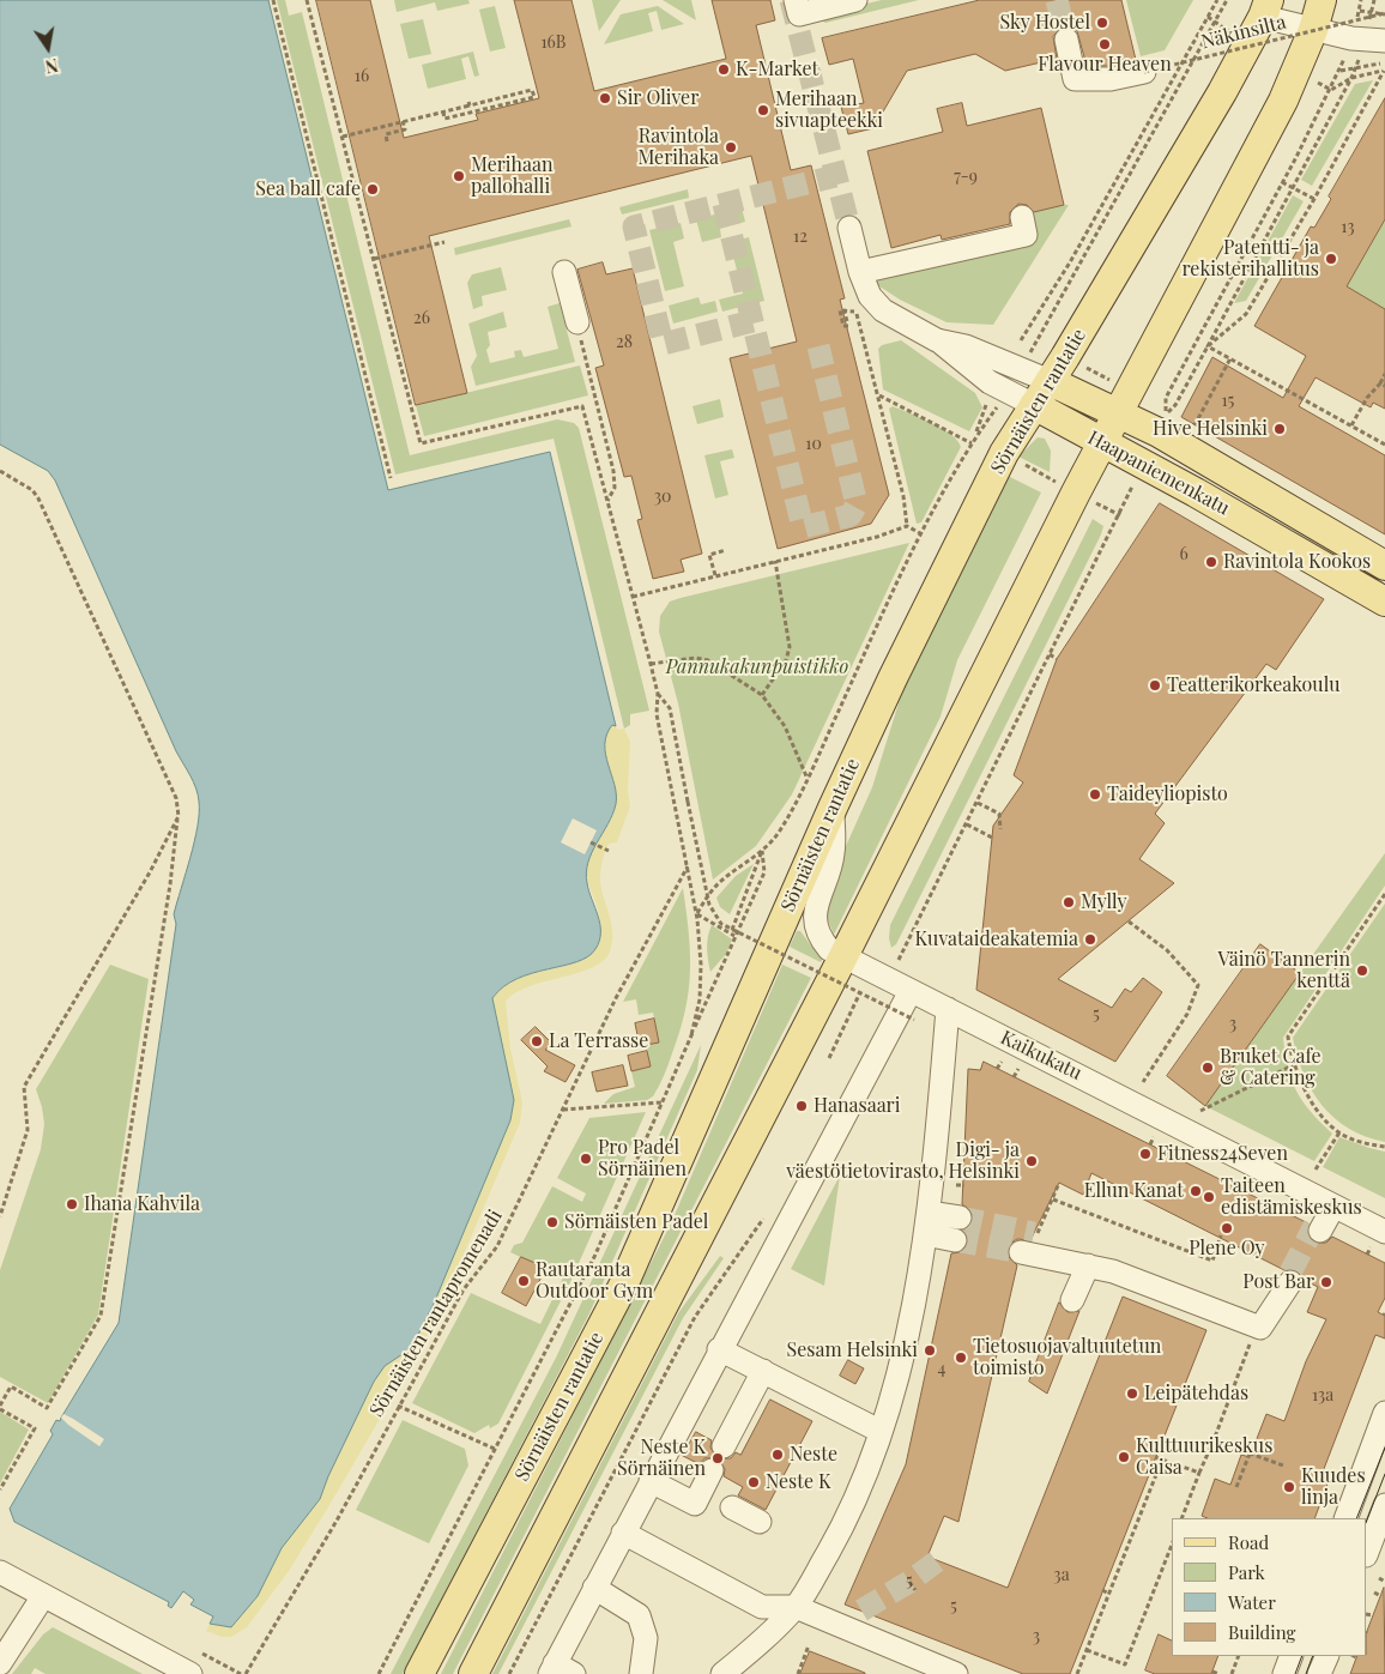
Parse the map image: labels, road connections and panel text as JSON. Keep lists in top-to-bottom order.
{
  "streets": {
    "main road": ["Sörnäisten rantatie", "Haapaniemenkatu"],
    "street": ["Kaikukatu"],
    "path": ["Näkinsilta", "Sörnäisten rantapromenadi"]
  },
  "crossings": [
    ["Sörnäisten rantatie", "Haapaniemenkatu"],
    ["Sörnäisten rantatie", "Kaikukatu"]
  ],
  "parks": ["Pannukakunpuistikko"],
  "places": [
    "Sky Hostel",
    "Flavour Heaven",
    "K-Market",
    "Sir Oliver",
    "Merihaan sivuapteekki",
    "Ravintola Merihaka",
    "Merihaan pallohalli",
    "Sea ball cafe",
    "Patentti- ja rekisterihallitus",
    "Hive Helsinki",
    "Ravintola Kookos",
    "Teatterikorkeakoulu",
    "Taideyliopisto",
    "Mylly",
    "Kuvataideakatemia",
    "Väinö Tannerin kenttä",
    "La Terrasse",
    "Bruket Cafe & Catering",
    "Hanasaari",
    "Fitness24Seven",
    "Pro Padel Sörnäinen",
    "Digi- ja väestötietovirasto, Helsinki",
    "Ellun Kanat",
    "Taiteen edistämiskeskus",
    "Ihana Kahvila",
    "Sörnäisten Padel",
    "Plene Oy",
    "Rautaranta Outdoor Gym",
    "Post Bar",
    "Sesam Helsinki",
    "Tietosuojavaltuutetun toimisto",
    "Leipätehdas",
    "Neste",
    "Kulttuurikeskus Caisa",
    "Neste K Sörnäinen",
    "Neste K",
    "Kuudes linja"
  ],
  "house_numbers": [
    "16B",
    "16",
    "7-9",
    "13",
    "12",
    "26",
    "28",
    "15",
    "10",
    "30",
    "6",
    "5",
    "3",
    "4",
    "13a",
    "3a",
    "5",
    "5",
    "3"
  ],
  "legend": [
    "Road",
    "Park",
    "Water",
    "Building"
  ],
  "north": "bottom"
}
